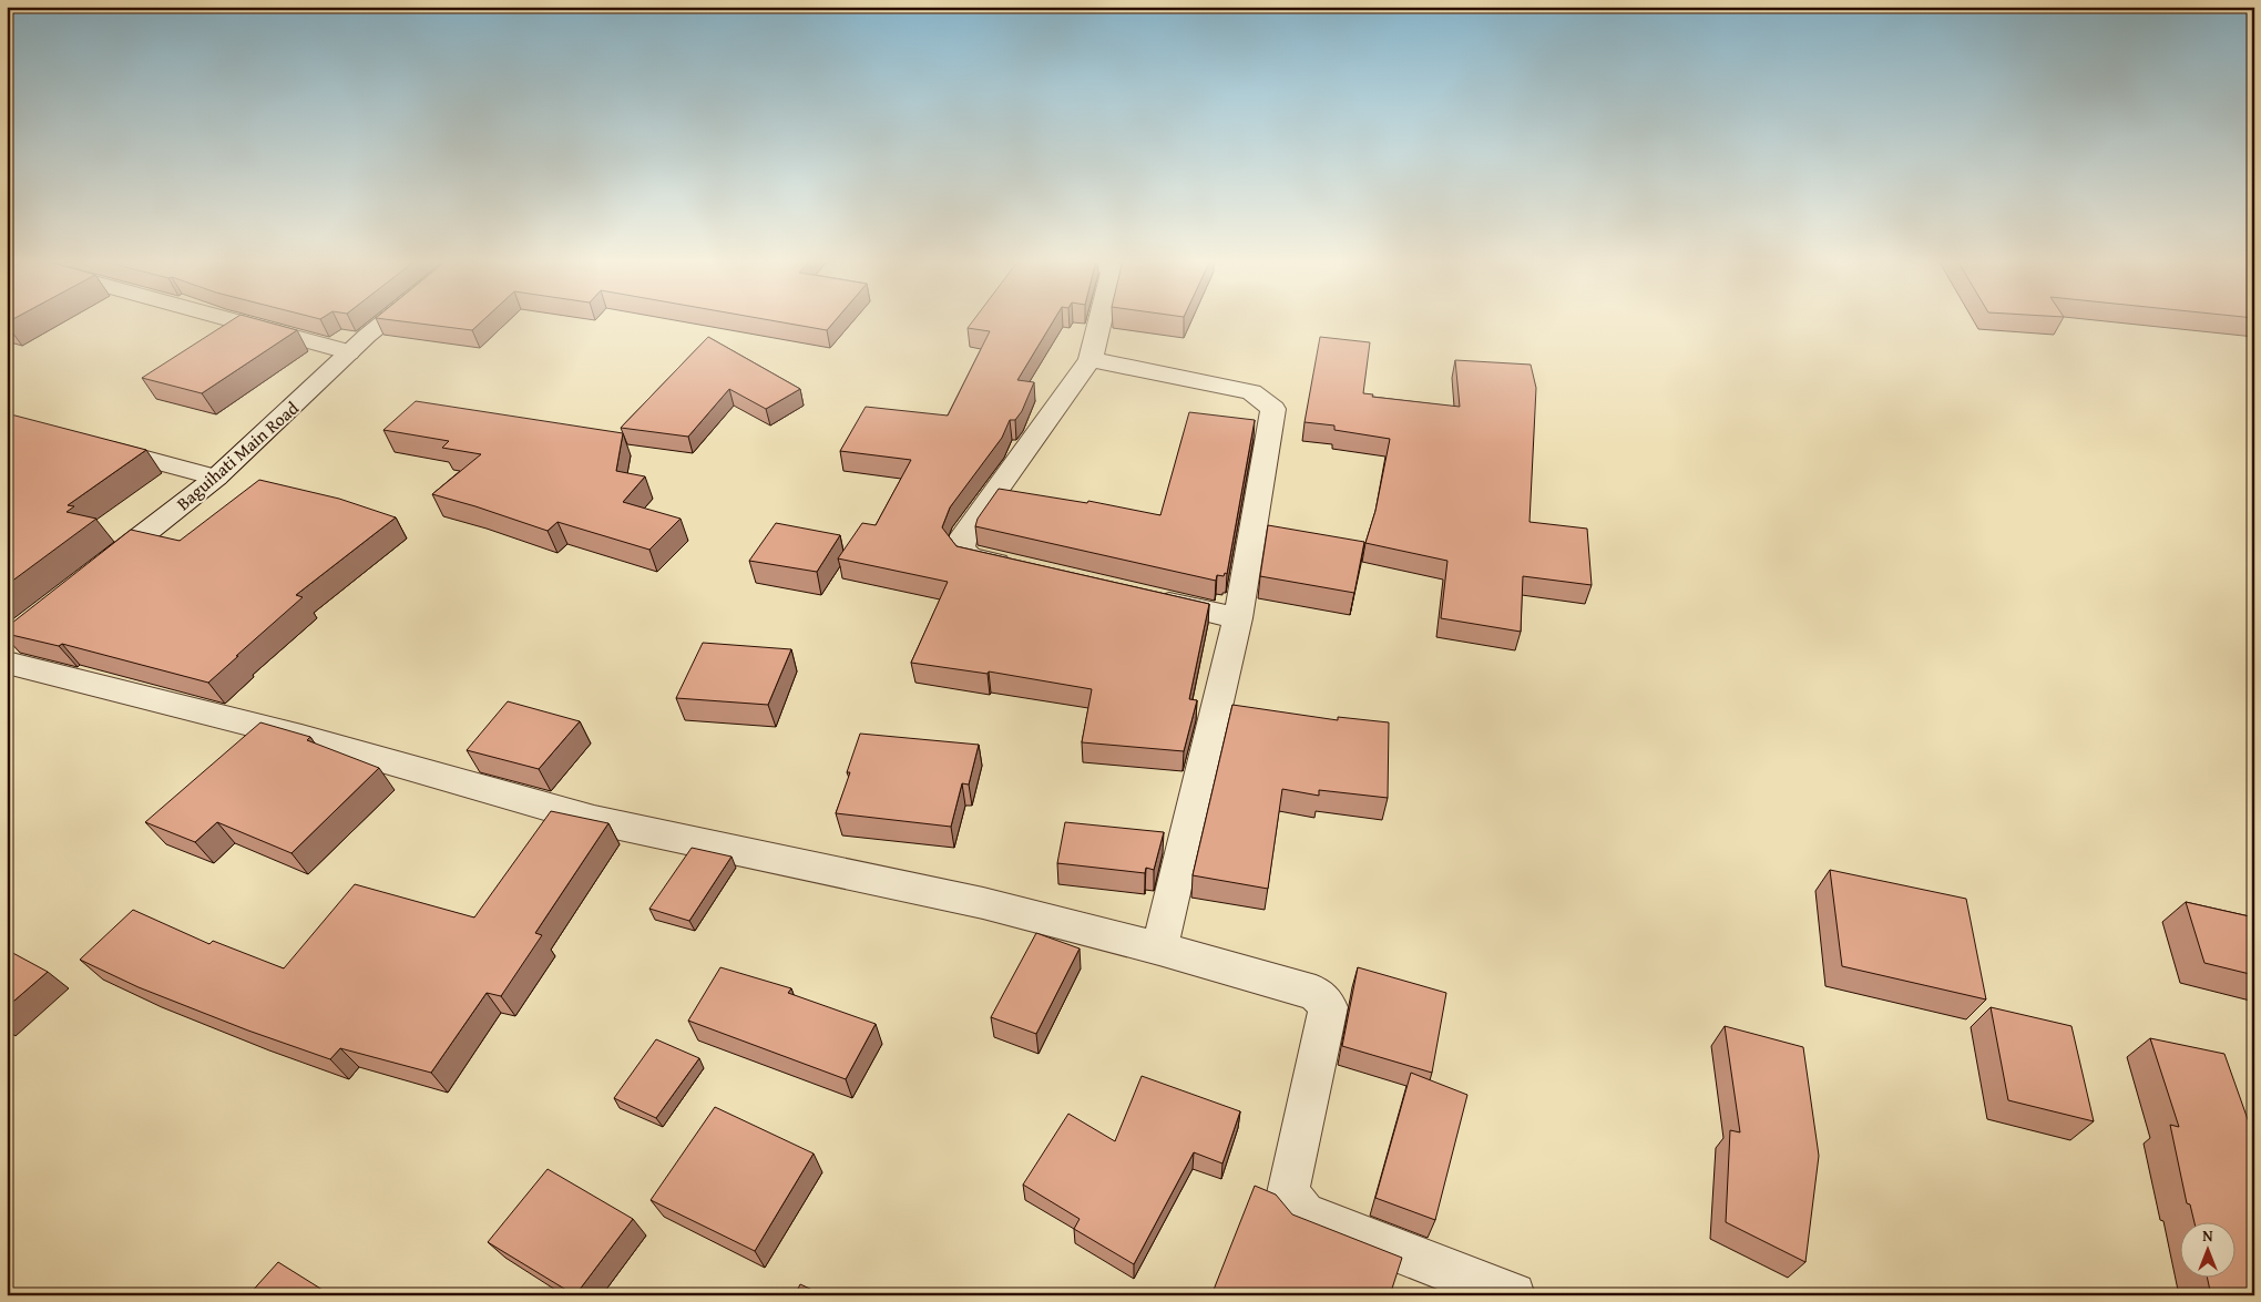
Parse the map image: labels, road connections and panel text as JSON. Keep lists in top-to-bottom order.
{
  "streets": {
    "street": ["Baguihati Main Road"]
  },
  "north": "top"
}
